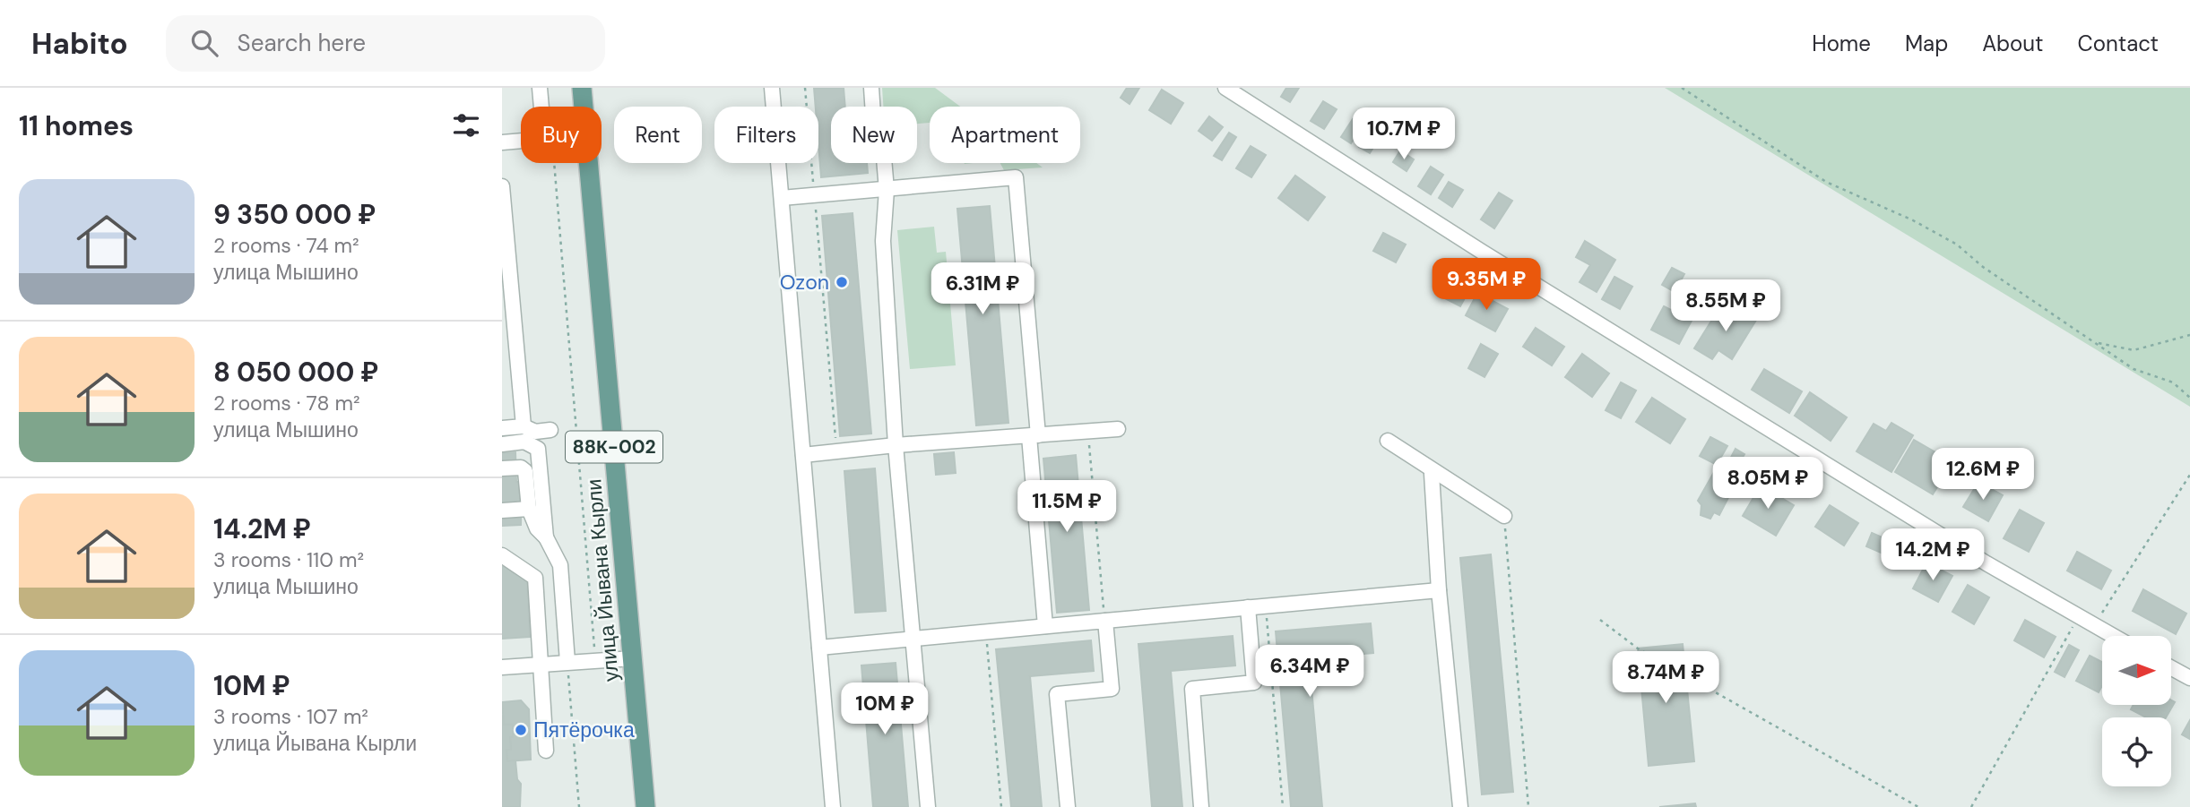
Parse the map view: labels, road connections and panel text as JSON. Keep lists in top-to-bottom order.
{
  "streets": {
    "main road": ["88К-002", "улица Йывана Кырли"]
  },
  "places": ["Ozon", "Пятёрочка"],
  "north": "right",
  "page": {
    "header": "Habito",
    "search": "Search here",
    "nav": [
      "Home",
      "Map",
      "About",
      "Contact"
    ],
    "heading": "11 homes",
    "chip": [
      "Buy",
      "Rent",
      "Filters",
      "New",
      "Apartment"
    ],
    "price": [
      "10.7M ₽",
      "9.35M ₽",
      "6.31M ₽",
      "8.55M ₽",
      "12.6M ₽",
      "8.05M ₽",
      "11.5M ₽",
      "14.2M ₽",
      "6.34M ₽",
      "8.74M ₽",
      "10M ₽"
    ],
    "list": [
      {
        "name": "9 350 000 ₽",
        "note": "2 rooms · 74 m² · улица Мышино"
      },
      {
        "name": "8 050 000 ₽",
        "note": "2 rooms · 78 m² · улица Мышино"
      },
      {
        "name": "14.2M ₽",
        "note": "3 rooms · 110 m² · улица Мышино"
      },
      {
        "name": "10M ₽",
        "note": "3 rooms · 107 m² · улица Йывана Кырли"
      }
    ]
  }
}
